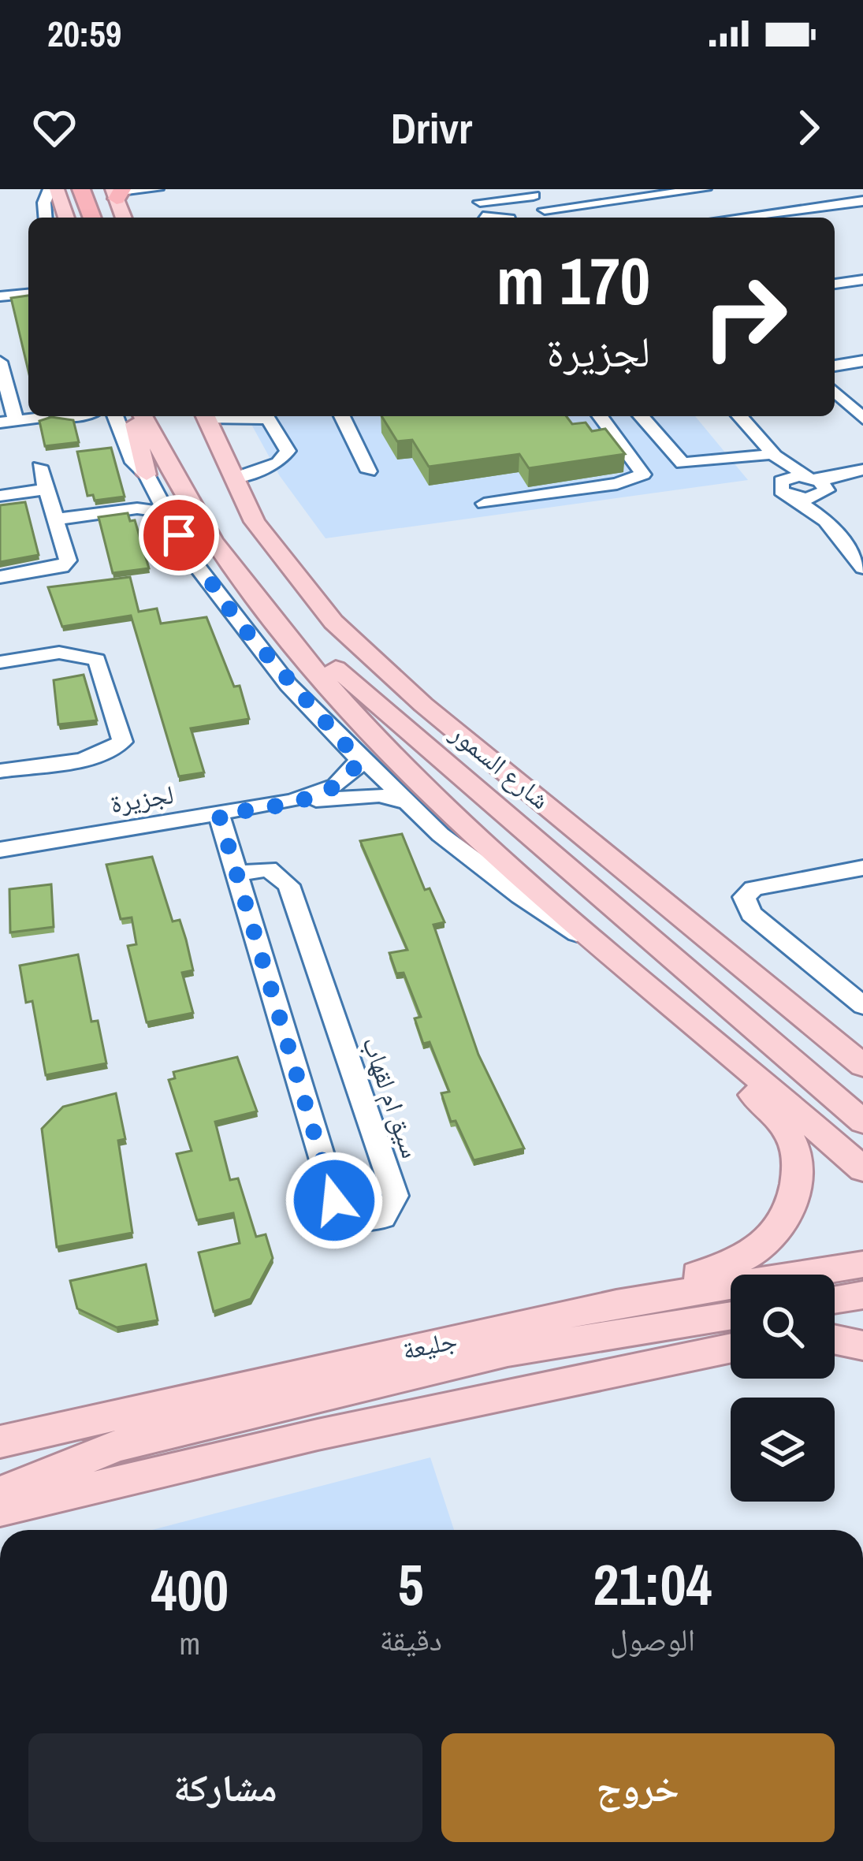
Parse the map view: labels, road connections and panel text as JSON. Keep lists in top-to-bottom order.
{
  "streets": {
    "main road": ["شارع السمور", "جليعة"],
    "street": ["لجزيرة", "سيق ام لقهاب"]
  },
  "crossings": [
    ["لجزيرة", "سيق ام لقهاب"]
  ],
  "page": {
    "status": "20:59",
    "header": "Drivr",
    "turn": ["170 m", "لجزيرة"],
    "eta": [
      "21:04",
      "الوصول",
      "5",
      "دقيقة",
      "400",
      "m"
    ],
    "buttons": ["خروج", "مشاركة"]
  }
}
